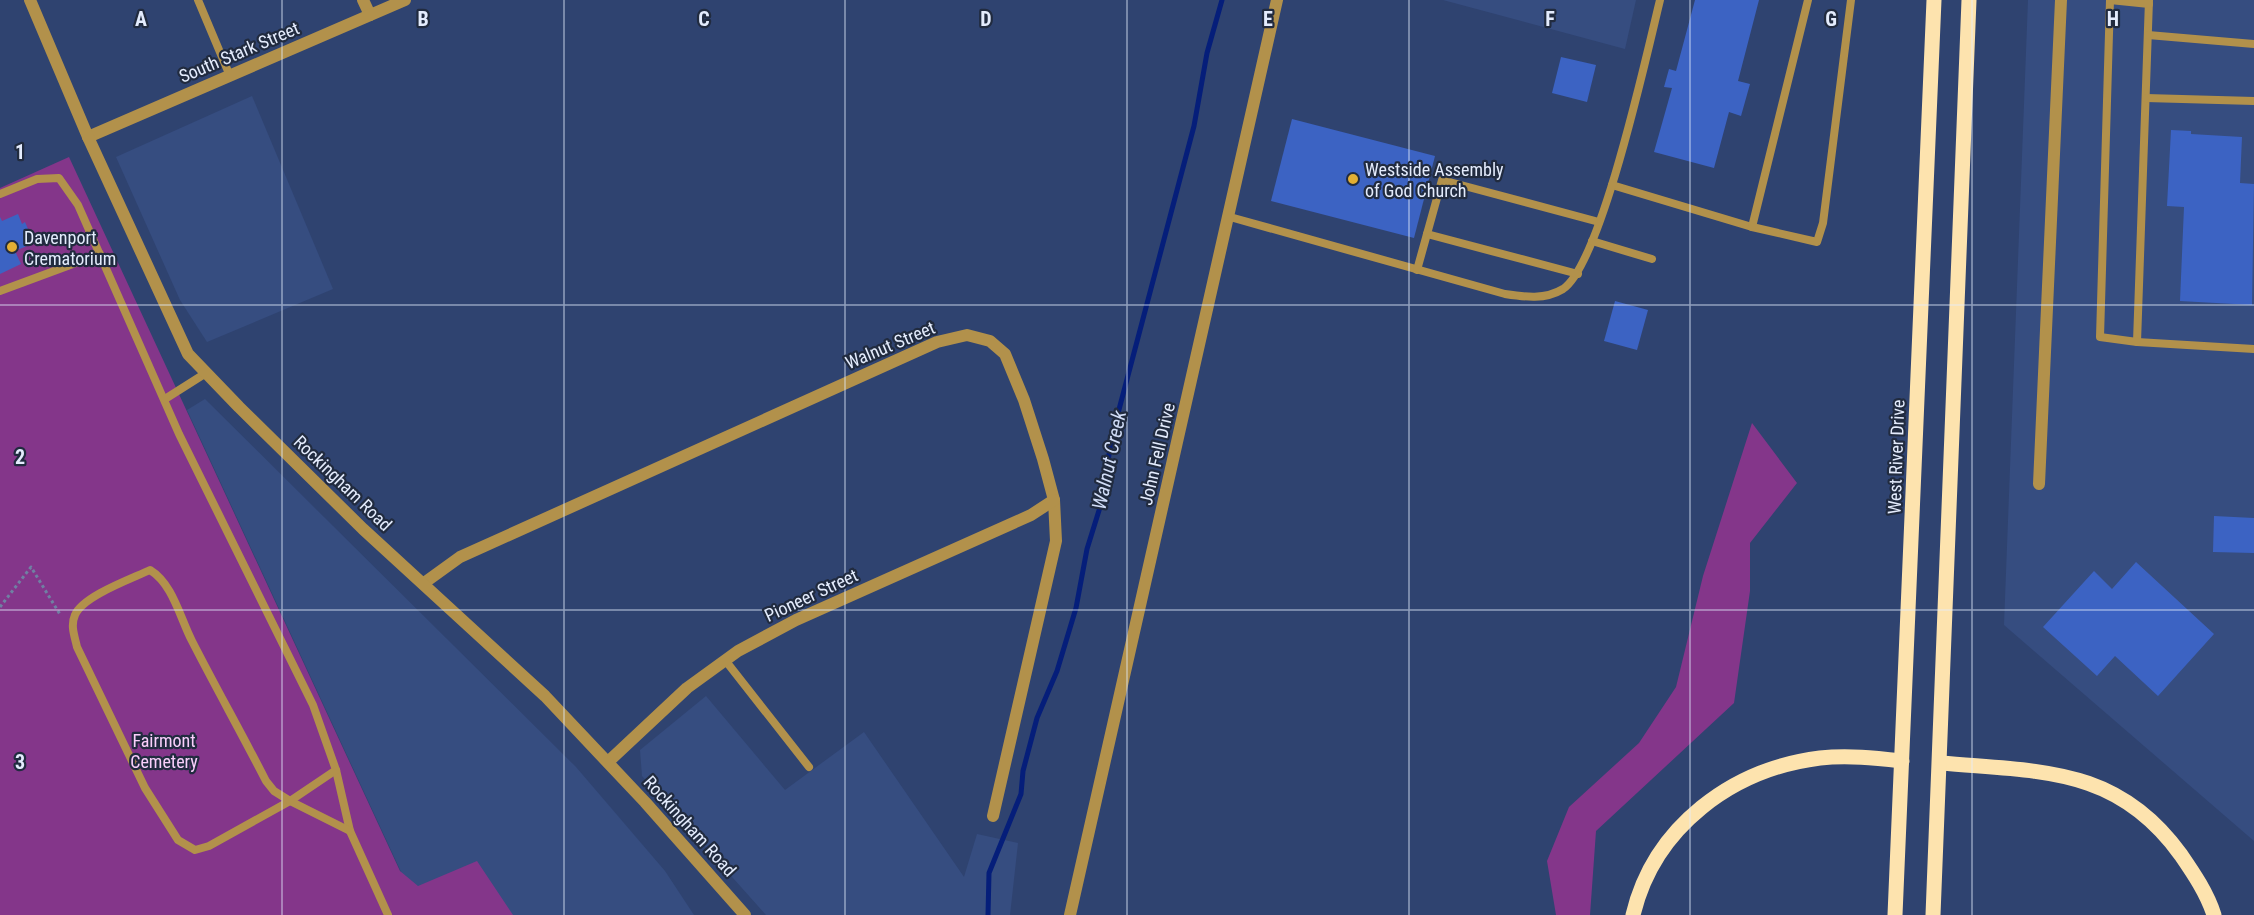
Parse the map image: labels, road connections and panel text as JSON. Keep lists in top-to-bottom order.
{
  "streets": {
    "main road": ["West River Drive"],
    "street": [
      "South Stark Street",
      "Walnut Street",
      "John Fell Drive",
      "Rockingham Road",
      "Pioneer Street"
    ]
  },
  "crossings": [
    ["South Stark Street", "Rockingham Road"],
    ["Walnut Street", "Rockingham Road"],
    ["Walnut Street", "Pioneer Street"],
    ["Rockingham Road", "Pioneer Street"]
  ],
  "water": ["Walnut Creek"],
  "parks": ["Fairmont Cemetery"],
  "places": ["Westside Assembly of God Church", "Davenport Crematorium"],
  "grid": {
    "columns": [
      "A",
      "B",
      "C",
      "D",
      "E",
      "F",
      "G",
      "H"
    ],
    "rows": ["1", "2", "3"]
  }
}
